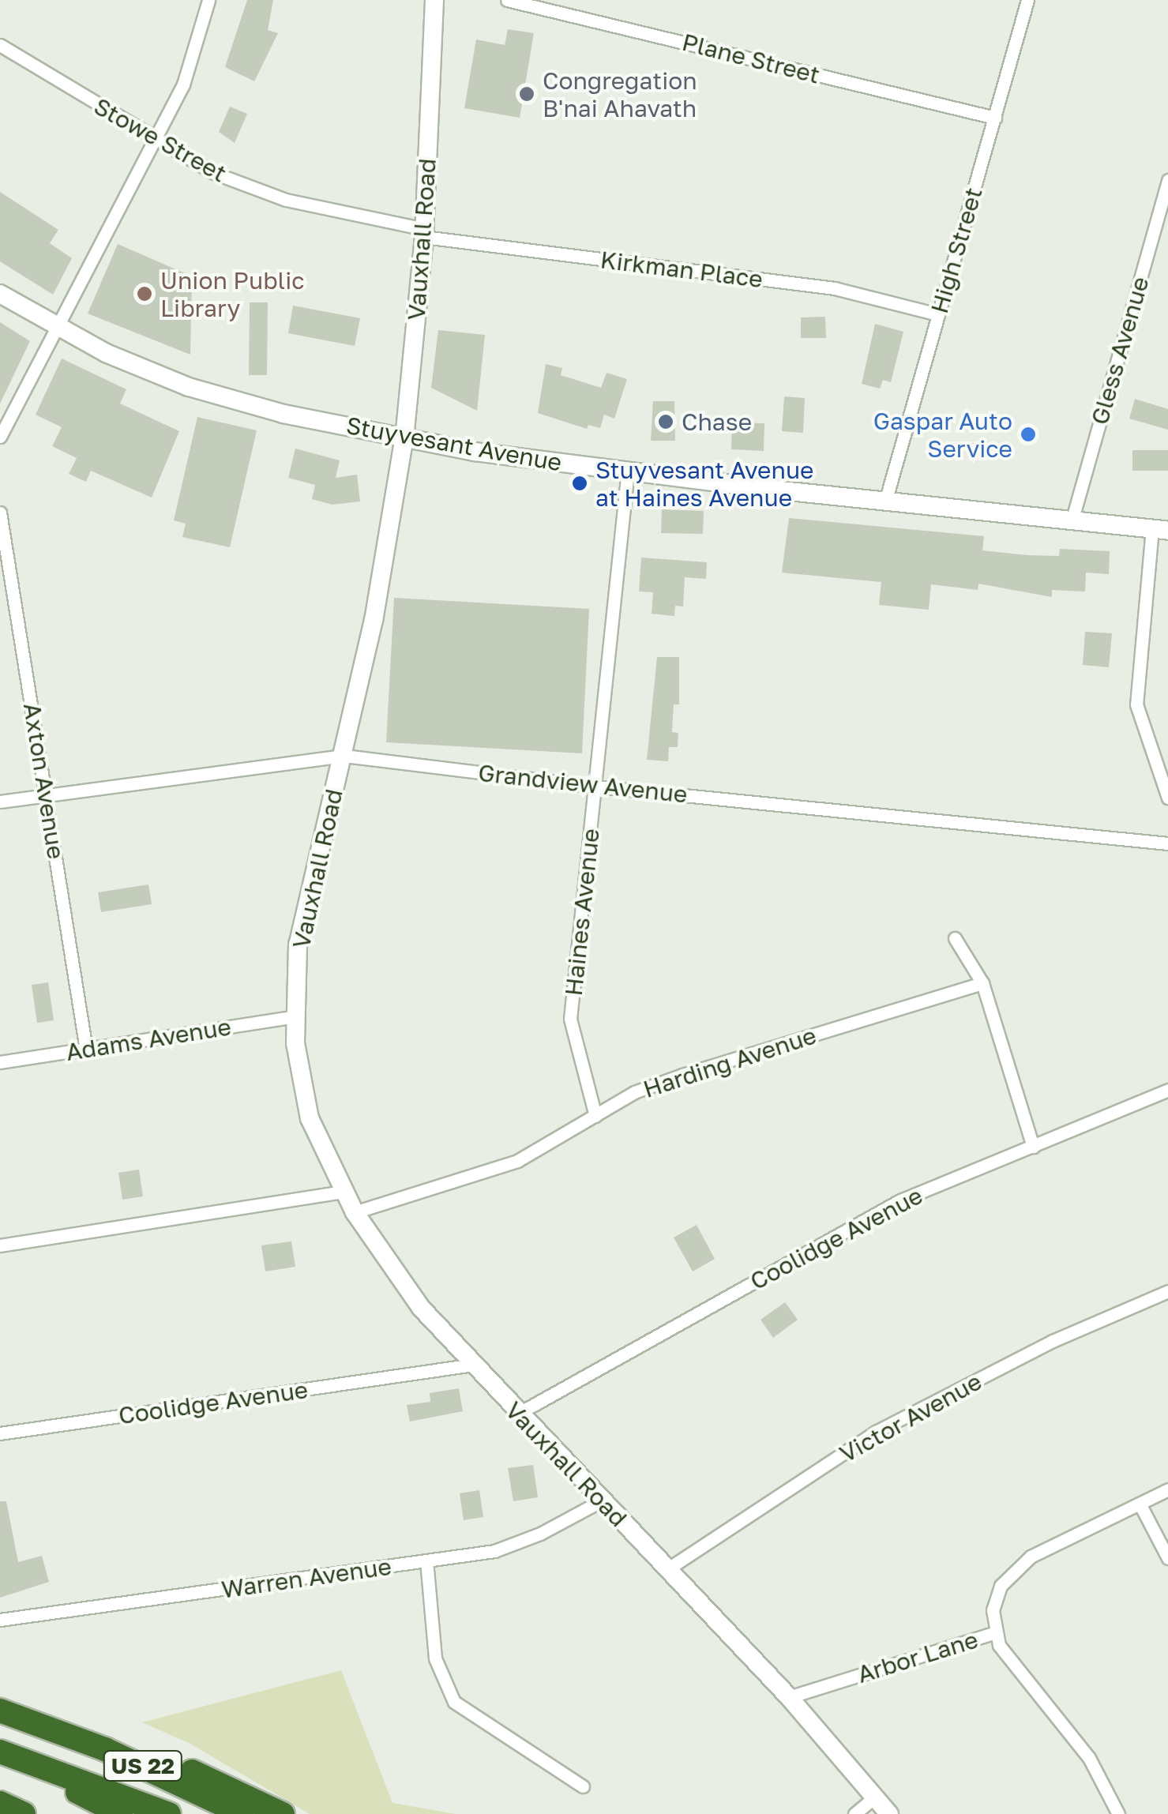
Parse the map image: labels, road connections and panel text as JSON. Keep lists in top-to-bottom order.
{
  "streets": {
    "highway": ["US 22"],
    "street": [
      "Plane Street",
      "Stowe Street",
      "Vauxhall Road",
      "High Street",
      "Kirkman Place",
      "Gless Avenue",
      "Stuyvesant Avenue",
      "Axton Avenue",
      "Grandview Avenue",
      "Haines Avenue",
      "Adams Avenue",
      "Harding Avenue",
      "Coolidge Avenue",
      "Victor Avenue",
      "Warren Avenue",
      "Arbor Lane"
    ]
  },
  "crossings": [
    ["Plane Street", "High Street"],
    ["Stowe Street", "Vauxhall Road"],
    ["Stowe Street", "Kirkman Place"],
    ["Vauxhall Road", "Kirkman Place"],
    ["Vauxhall Road", "Stuyvesant Avenue"],
    ["Vauxhall Road", "Grandview Avenue"],
    ["Vauxhall Road", "Adams Avenue"],
    ["Vauxhall Road", "Harding Avenue"],
    ["Vauxhall Road", "Coolidge Avenue"],
    ["Vauxhall Road", "Victor Avenue"],
    ["Vauxhall Road", "Warren Avenue"],
    ["Vauxhall Road", "Arbor Lane"],
    ["High Street", "Kirkman Place"],
    ["High Street", "Stuyvesant Avenue"],
    ["Gless Avenue", "Stuyvesant Avenue"],
    ["Stuyvesant Avenue", "Haines Avenue"],
    ["Axton Avenue", "Grandview Avenue"],
    ["Axton Avenue", "Adams Avenue"],
    ["Grandview Avenue", "Haines Avenue"],
    ["Haines Avenue", "Harding Avenue"]
  ],
  "places": [
    "Congregation B'nai Ahavath",
    "Union Public Library",
    "Chase",
    "Gaspar Auto Service",
    "Stuyvesant Avenue at Haines Avenue"
  ]
}
